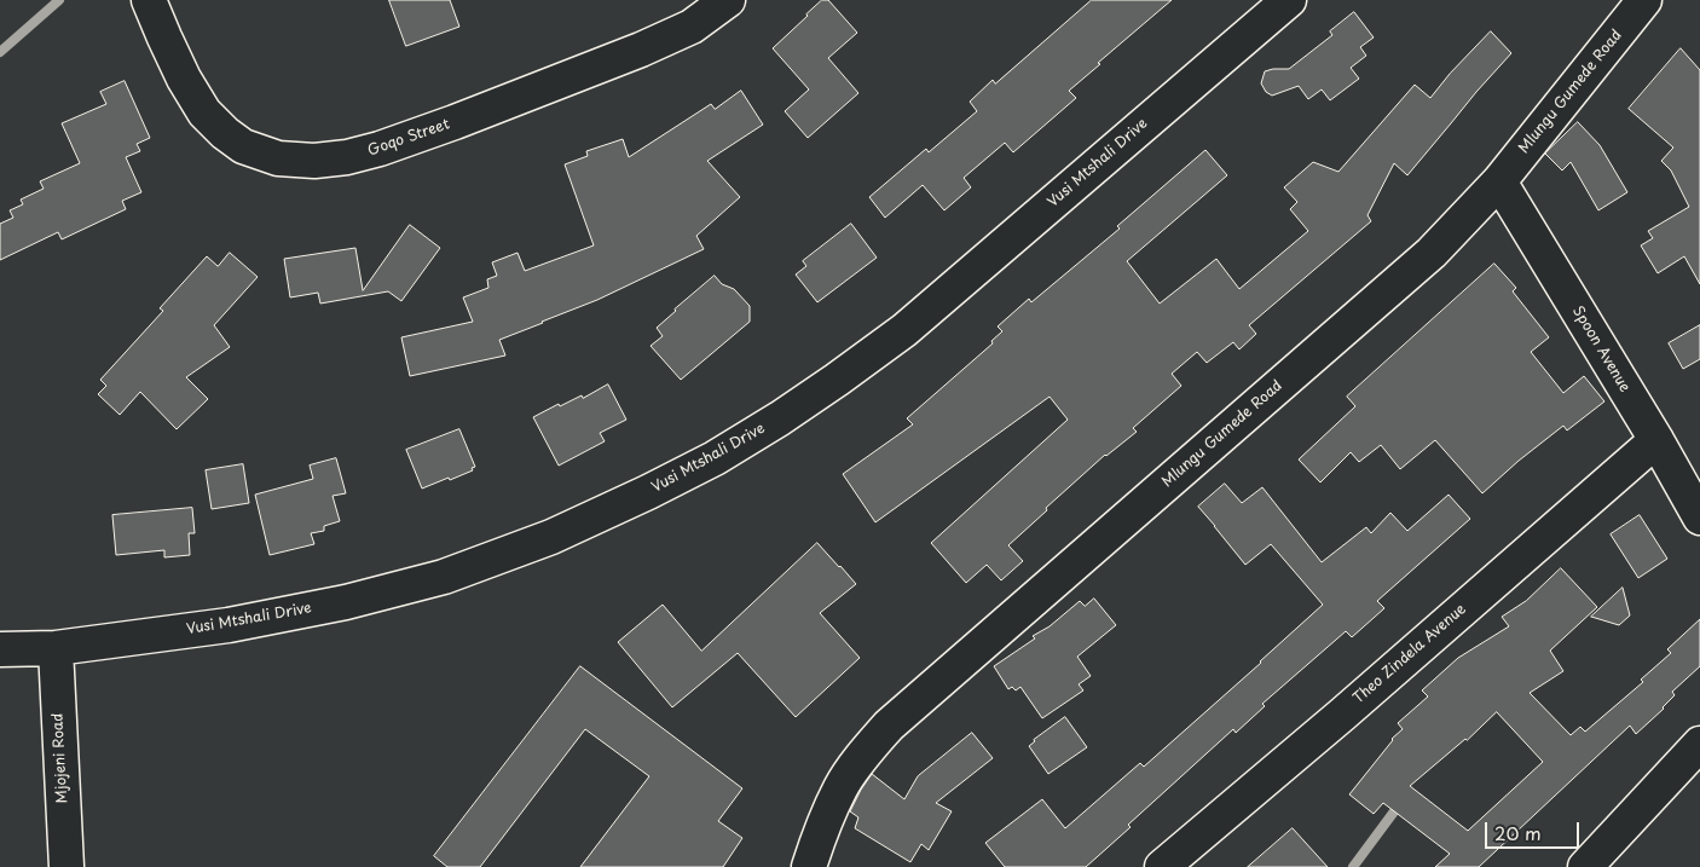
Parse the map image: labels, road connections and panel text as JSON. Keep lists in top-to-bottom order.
{
  "streets": {
    "street": [
      "Mlungu Gumede Road",
      "Goqo Street",
      "Vusi Mtshali Drive",
      "Spoon Avenue",
      "Theo Zindela Avenue",
      "Mjojeni Road"
    ]
  },
  "crossings": [
    ["Mlungu Gumede Road", "Spoon Avenue"],
    ["Vusi Mtshali Drive", "Mjojeni Road"],
    ["Spoon Avenue", "Theo Zindela Avenue"]
  ],
  "scale_bar": "20 m"
}
